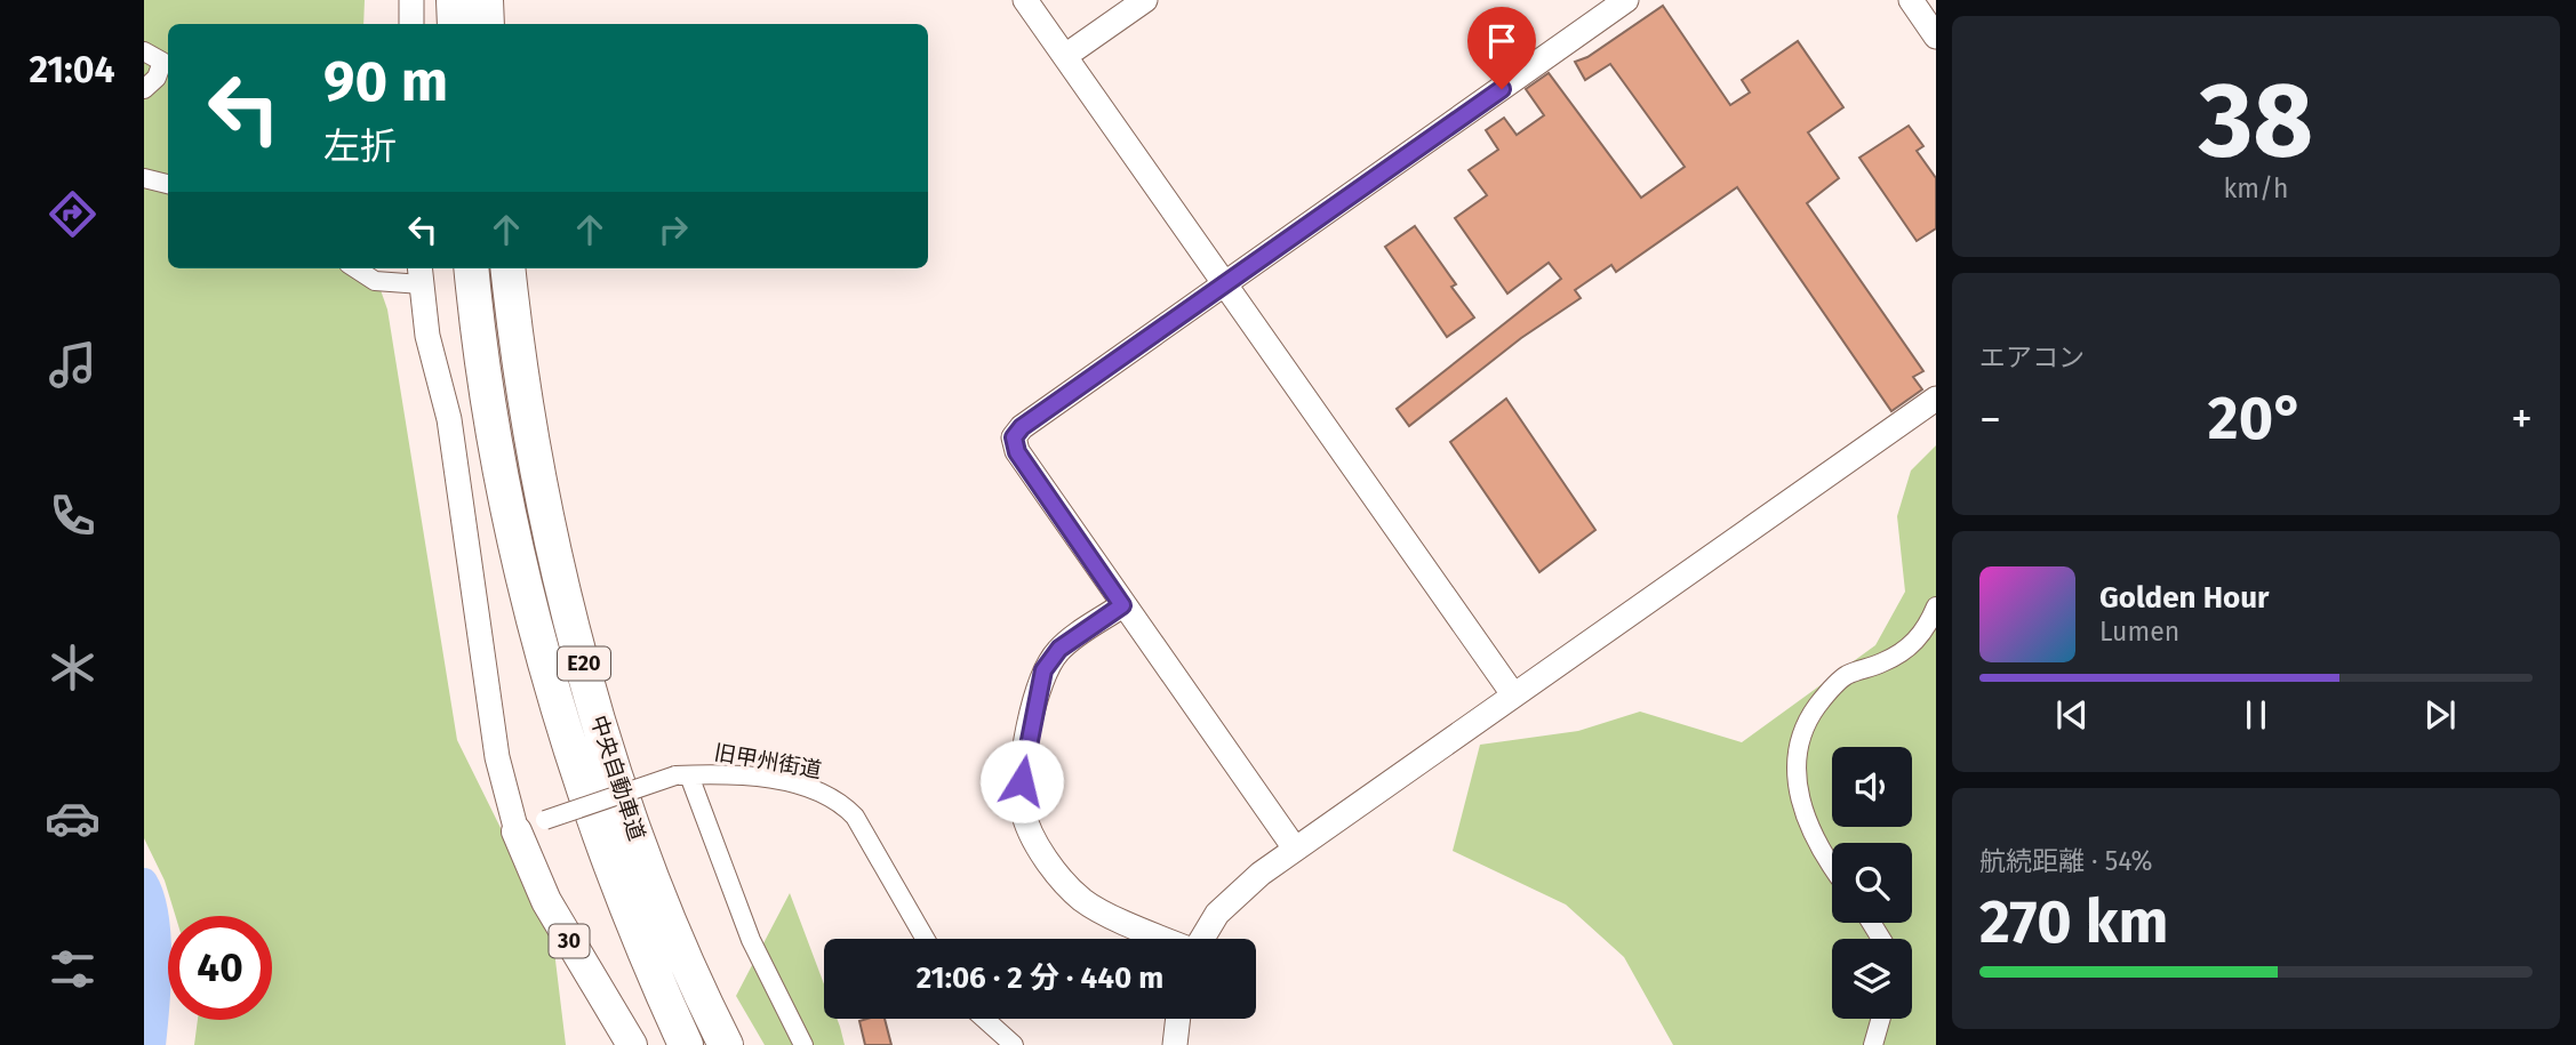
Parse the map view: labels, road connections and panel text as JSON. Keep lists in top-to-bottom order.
{
  "streets": {
    "highway": ["E20", "中央自動車道"],
    "main road": ["30"],
    "street": ["旧甲州街道"]
  },
  "crossings": [
    ["旧甲州街道", "30"]
  ],
  "page": {
    "tabs": "21:04",
    "tile": [
      ["38", "km/h"],
      "エアコン",
      ["航続距離 · 54%", "270 km"]
    ],
    "turn": ["90 m", "左折"],
    "heat": ["−", "20°", "+"],
    "song": ["Golden Hour", "Lumen"],
    "limit": "40",
    "trip": "21:06 · 2 分 · 440 m"
  }
}
